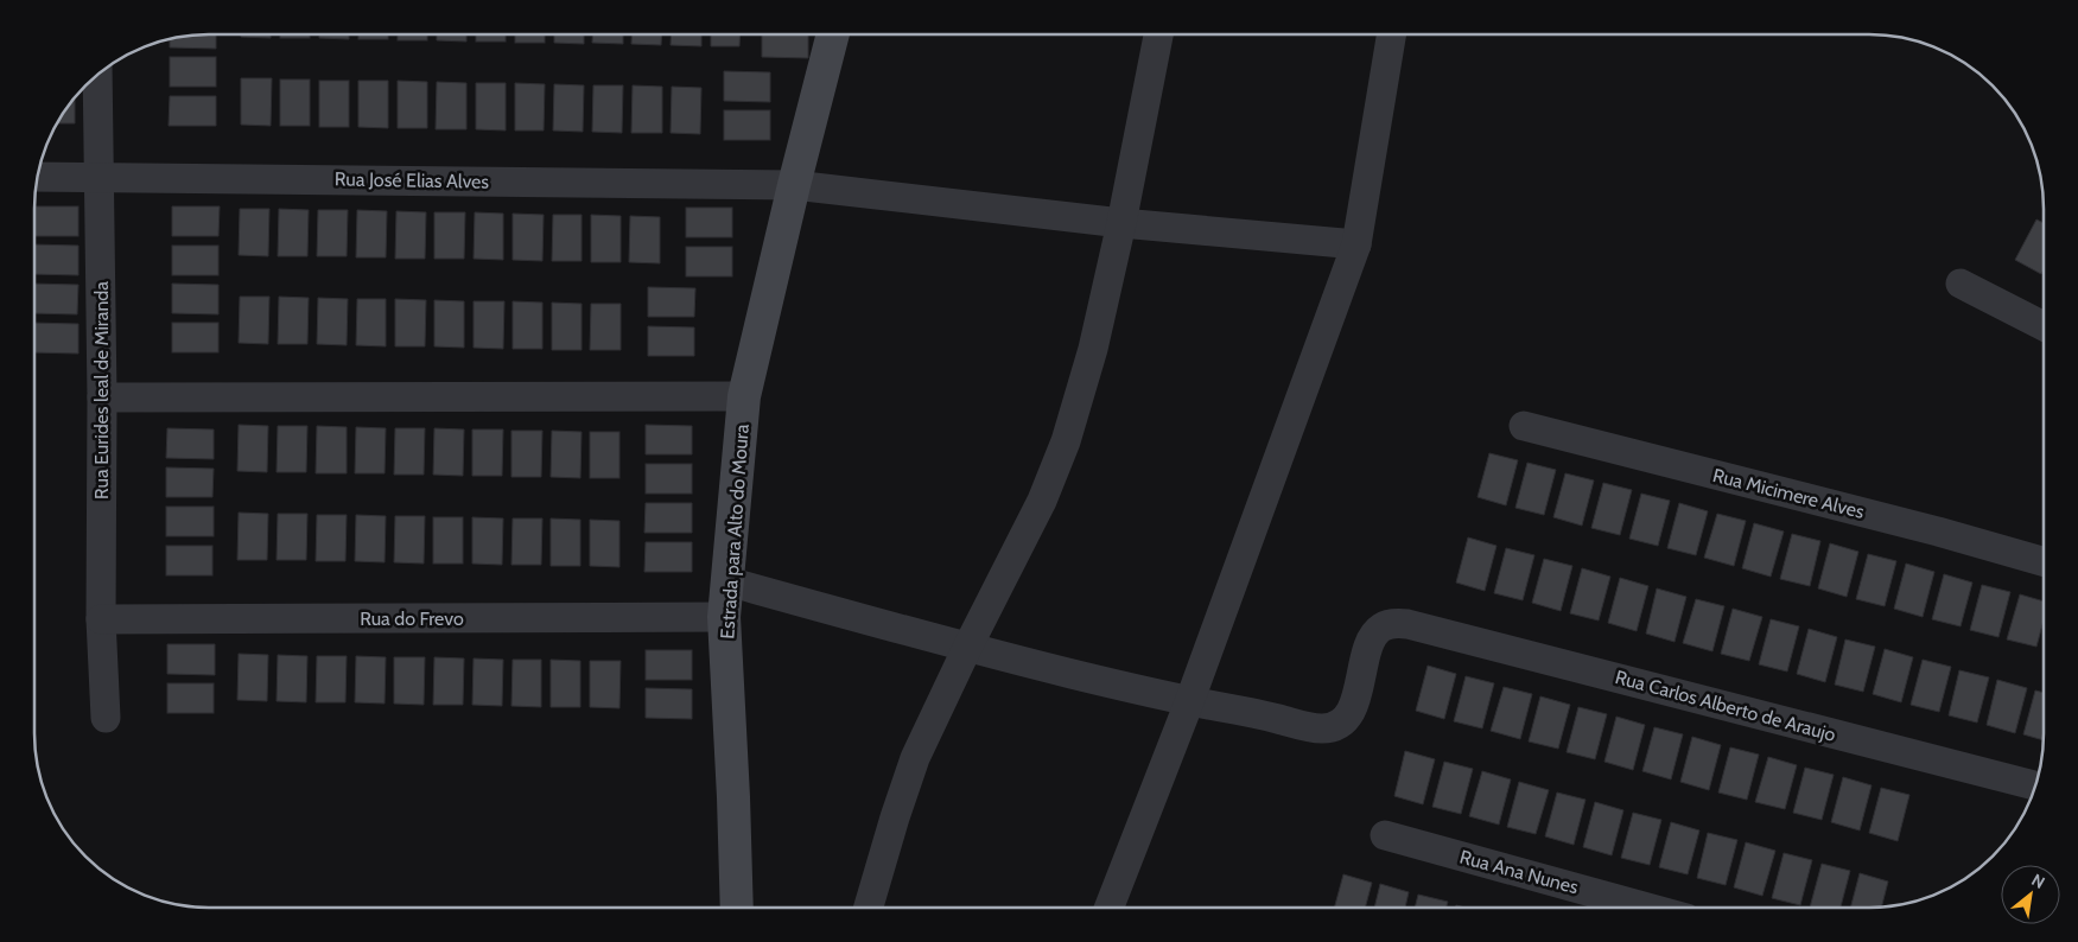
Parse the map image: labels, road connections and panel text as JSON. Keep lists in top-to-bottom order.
{
  "streets": {
    "street": [
      "Rua José Elias Alves",
      "Rua Eurides leal de Miranda",
      "Rua Micimere Alves",
      "Estrada para Alto do Moura",
      "Rua do Frevo",
      "Rua Carlos Alberto de Araujo",
      "Rua Ana Nunes"
    ]
  },
  "crossings": [
    ["Rua José Elias Alves", "Rua Eurides leal de Miranda"],
    ["Rua José Elias Alves", "Estrada para Alto do Moura"],
    ["Rua Eurides leal de Miranda", "Rua do Frevo"],
    ["Estrada para Alto do Moura", "Rua do Frevo"]
  ],
  "north": "top right"
}
